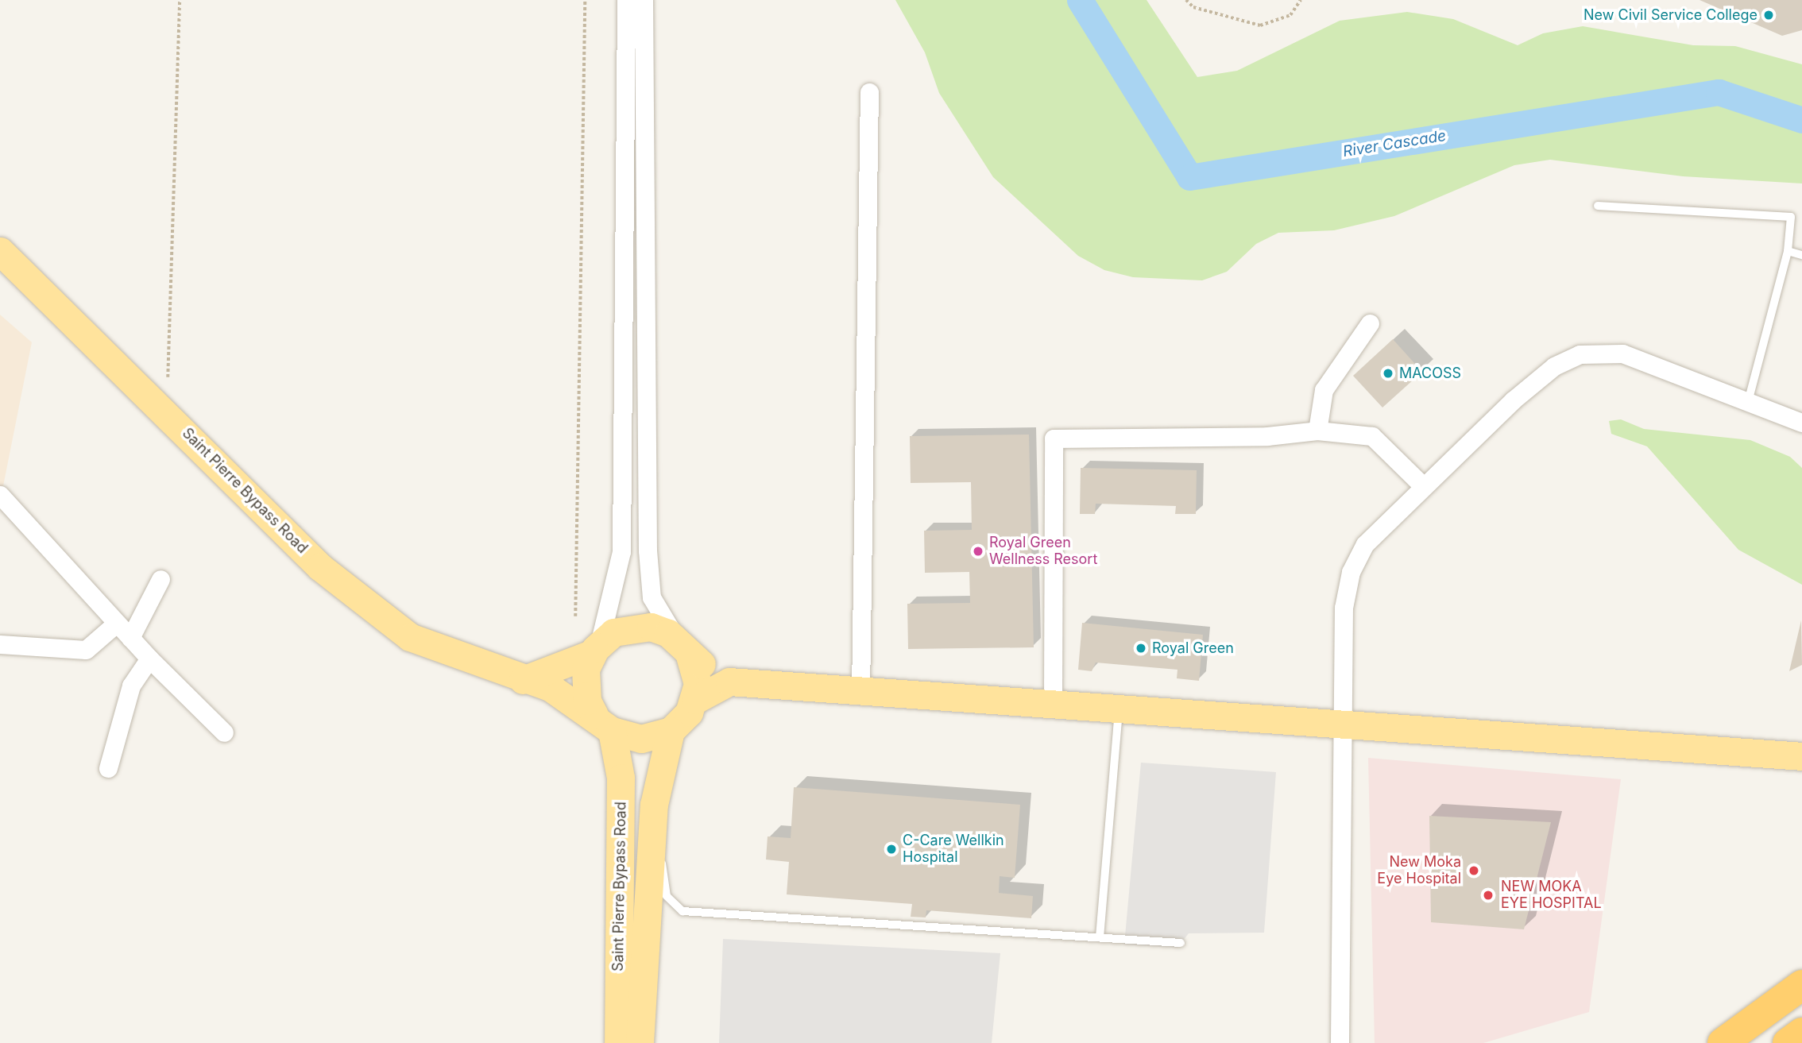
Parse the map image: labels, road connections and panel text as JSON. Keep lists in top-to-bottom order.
{
  "streets": {
    "main road": ["Saint Pierre Bypass Road"]
  },
  "water": ["River Cascade"],
  "places": [
    "New Civil Service College",
    "MACOSS",
    "Royal Green Wellness Resort",
    "Royal Green",
    "C-Care Wellkin Hospital",
    "New Moka Eye Hospital",
    "NEW MOKA EYE HOSPITAL"
  ]
}
